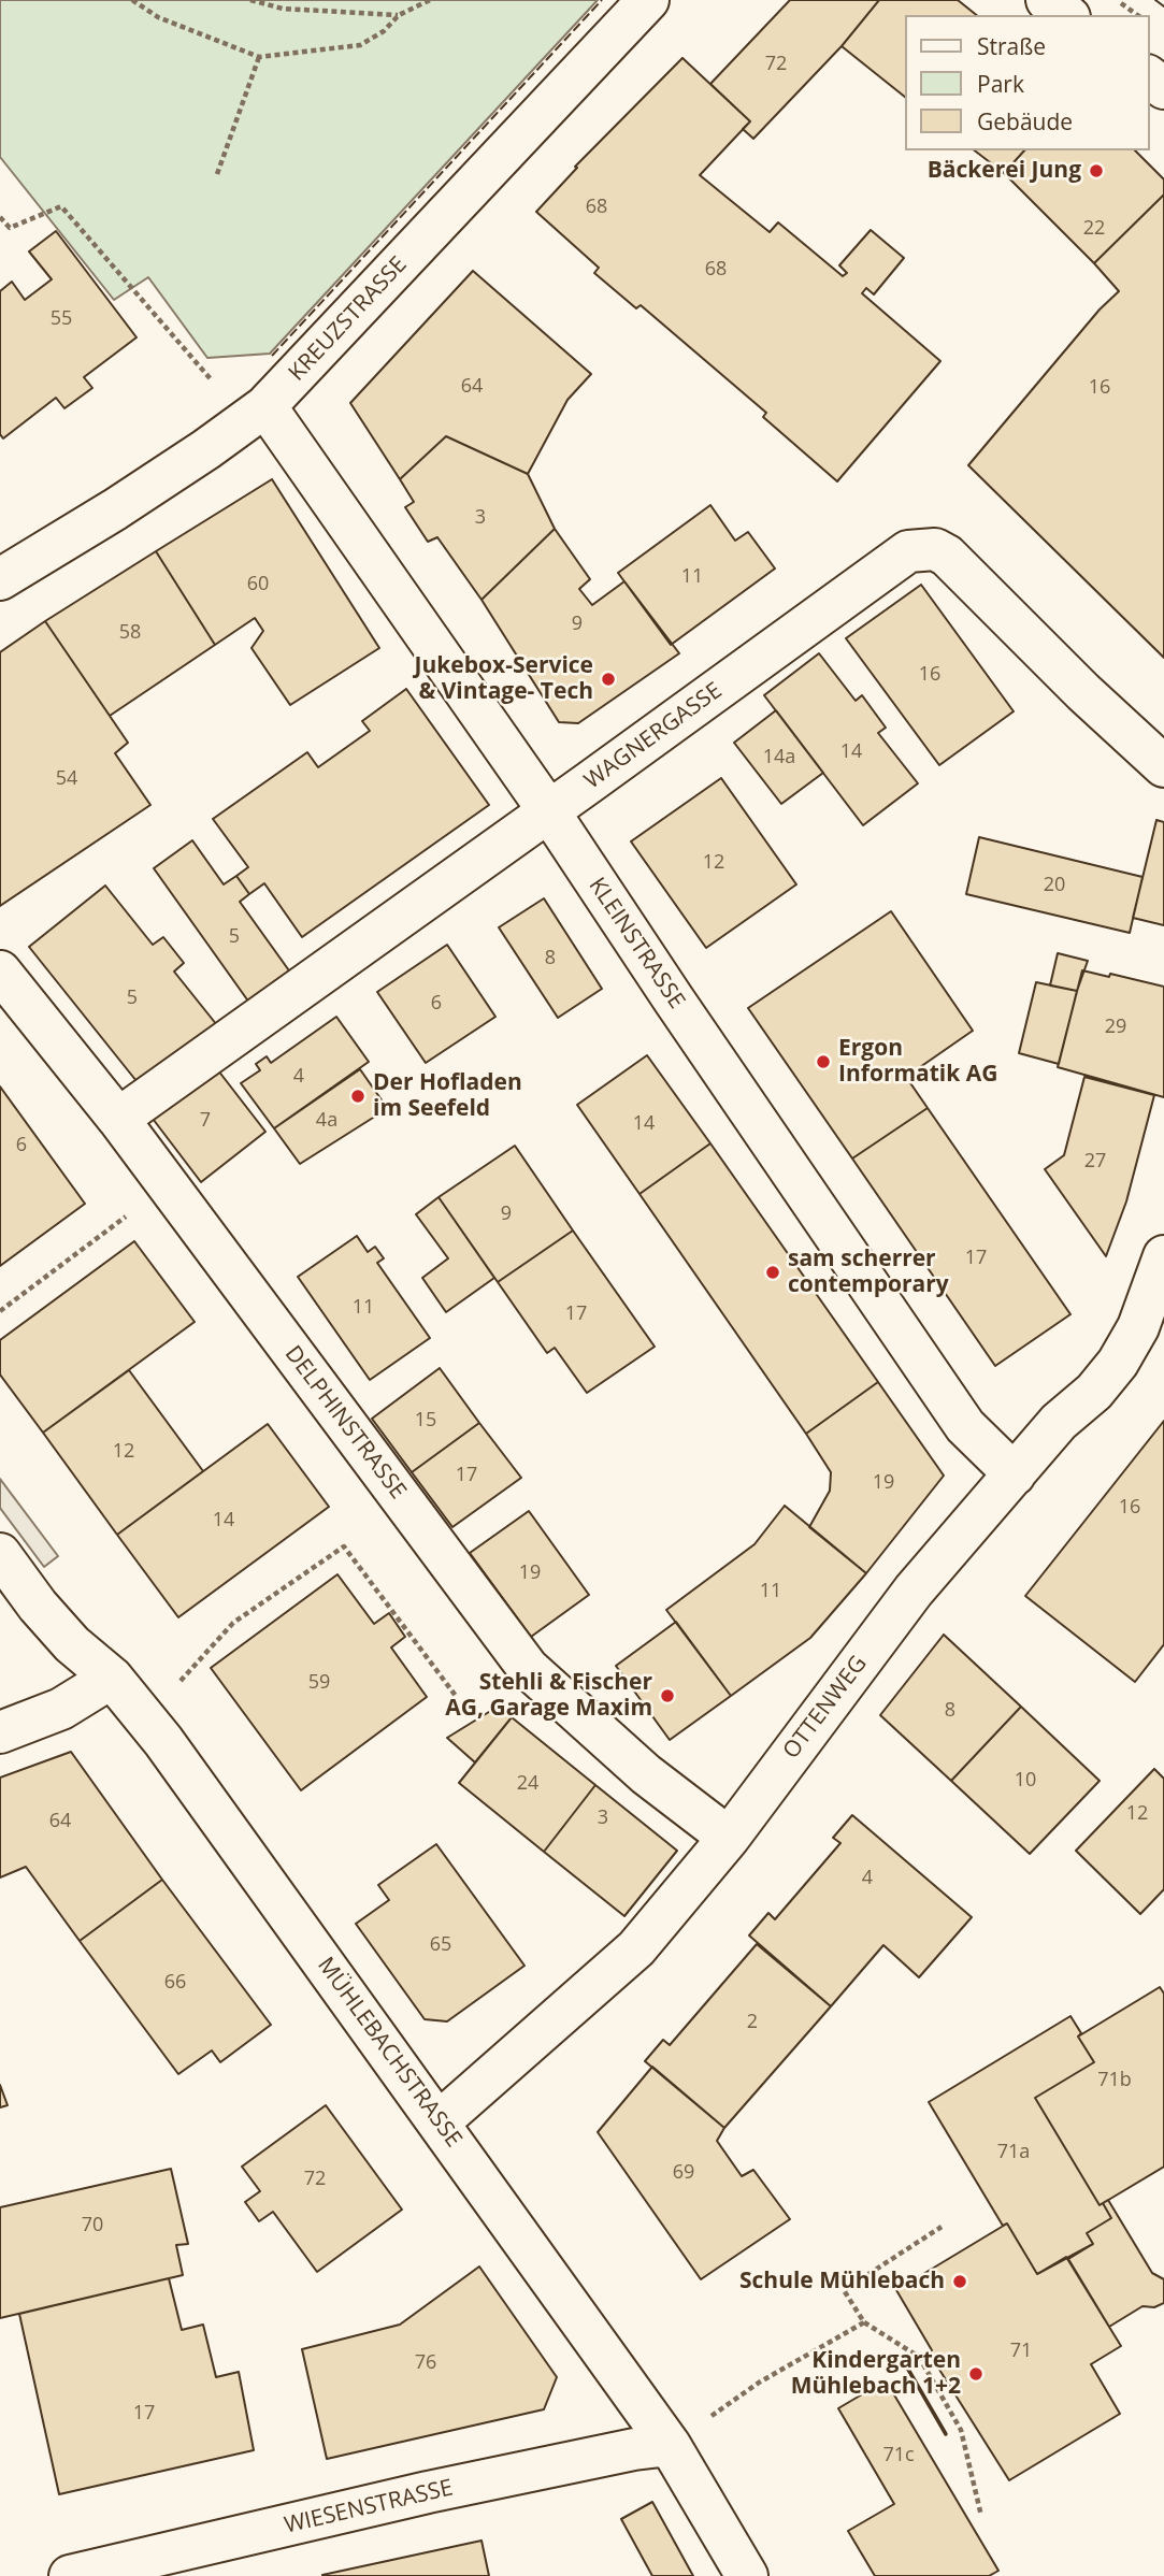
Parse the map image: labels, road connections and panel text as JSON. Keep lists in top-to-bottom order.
{
  "streets": {
    "street": [
      "KREUZSTRASSE",
      "WAGNERGASSE",
      "KLEINSTRASSE",
      "DELPHINSTRASSE",
      "OTTENWEG",
      "MÜHLEBACHSTRASSE",
      "WIESENSTRASSE"
    ]
  },
  "crossings": [
    ["KREUZSTRASSE", "KLEINSTRASSE"],
    ["WAGNERGASSE", "KLEINSTRASSE"],
    ["WAGNERGASSE", "DELPHINSTRASSE"],
    ["KLEINSTRASSE", "OTTENWEG"],
    ["DELPHINSTRASSE", "OTTENWEG"],
    ["OTTENWEG", "MÜHLEBACHSTRASSE"],
    ["MÜHLEBACHSTRASSE", "WIESENSTRASSE"]
  ],
  "places": [
    "Bäckerei Jung",
    "Jukebox-Service & Vintage- Tech",
    "Ergon Informatik AG",
    "Der Hofladen im Seefeld",
    "sam scherrer contemporary",
    "Stehli & Fischer AG, Garage Maxim",
    "Schule Mühlebach",
    "Kindergarten Mühlebach 1+2"
  ],
  "house_numbers": [
    "72",
    "68",
    "22",
    "68",
    "55",
    "64",
    "16",
    "3",
    "11",
    "60",
    "9",
    "58",
    "16",
    "14",
    "14a",
    "54",
    "12",
    "20",
    "5",
    "8",
    "5",
    "6",
    "29",
    "4",
    "7",
    "4a",
    "14",
    "6",
    "27",
    "9",
    "17",
    "11",
    "17",
    "15",
    "12",
    "17",
    "19",
    "16",
    "14",
    "19",
    "11",
    "59",
    "8",
    "10",
    "24",
    "12",
    "3",
    "64",
    "4",
    "65",
    "66",
    "2",
    "71b",
    "71a",
    "69",
    "72",
    "70",
    "71",
    "76",
    "17",
    "71c"
  ],
  "legend": ["Straße", "Park", "Gebäude"]
}
